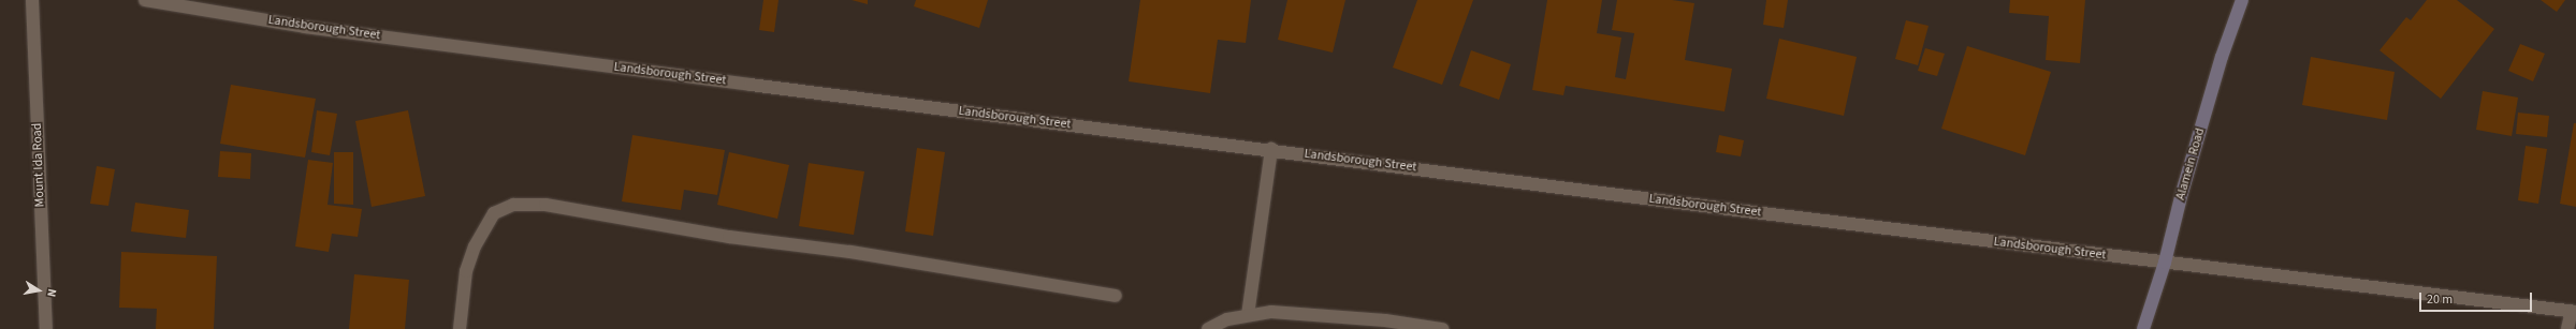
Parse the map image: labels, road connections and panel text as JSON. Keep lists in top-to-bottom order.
{
  "streets": {
    "main road": ["Alamein Road"],
    "street": ["Landsborough Street", "Mount Ida Road"]
  },
  "crossings": [
    ["Landsborough Street", "Alamein Road"]
  ],
  "scale_bar": "20 m",
  "north": "right"
}
